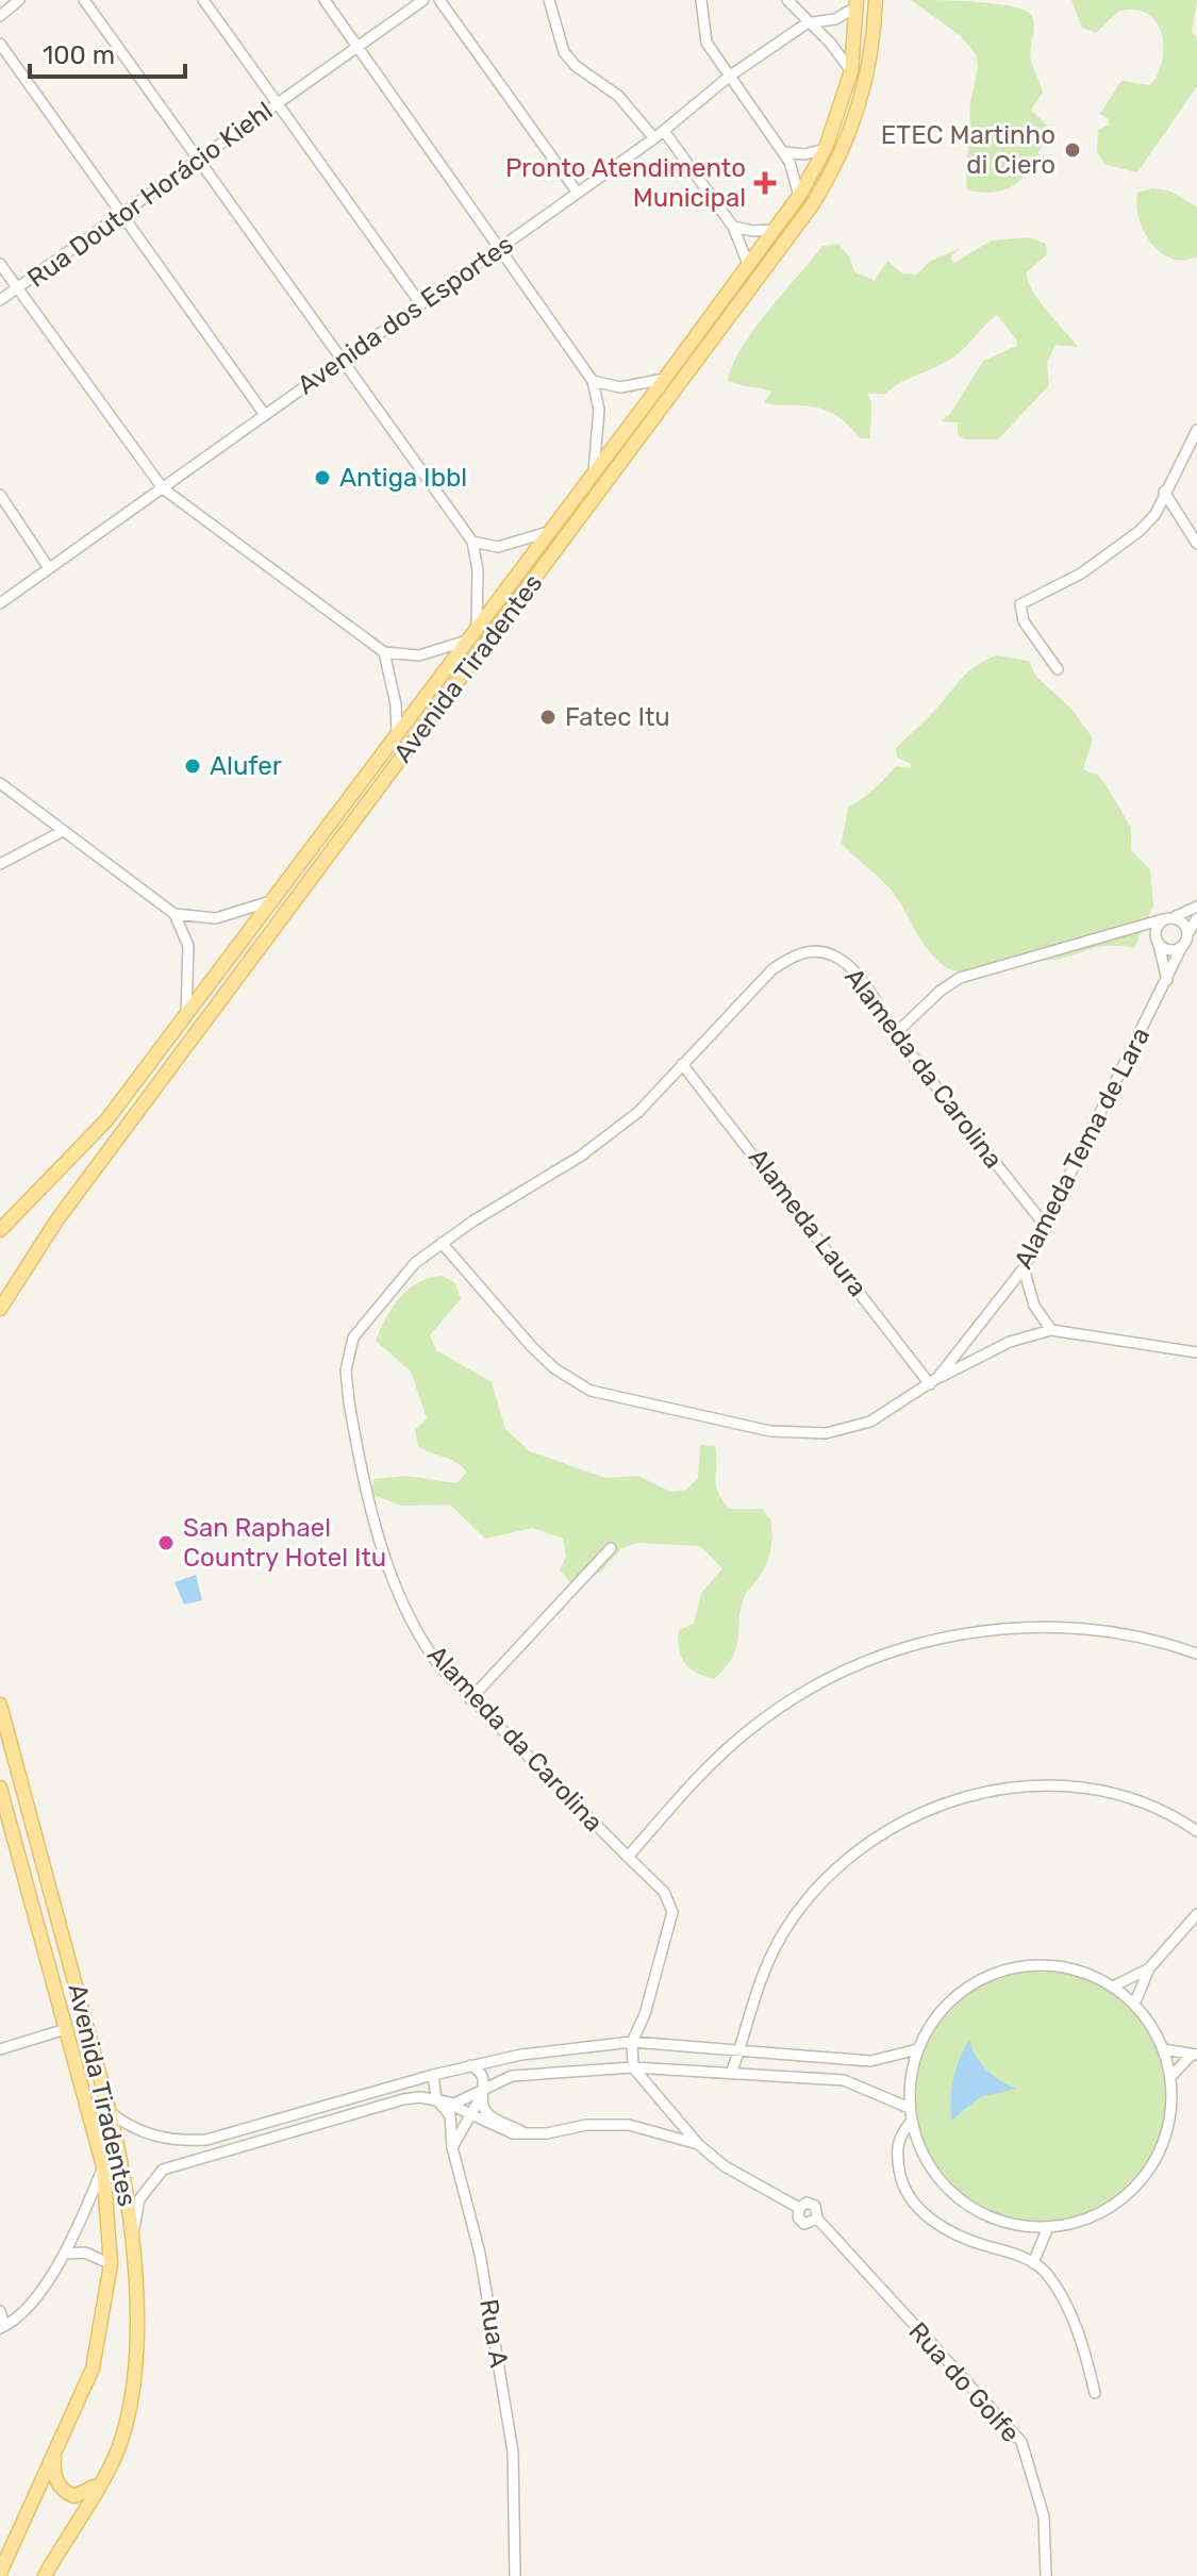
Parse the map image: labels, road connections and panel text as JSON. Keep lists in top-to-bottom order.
{
  "streets": {
    "main road": ["Avenida Tiradentes"],
    "street": [
      "Rua Doutor Horácio Kiehl",
      "Avenida dos Esportes",
      "Alameda da Carolina",
      "Alameda Tema de Lara",
      "Alameda Laura",
      "Rua A",
      "Rua do Golfe"
    ]
  },
  "crossings": [
    ["Avenida dos Esportes", "Avenida Tiradentes"],
    ["Alameda da Carolina", "Alameda Tema de Lara"],
    ["Alameda da Carolina", "Alameda Laura"],
    ["Alameda Tema de Lara", "Alameda Laura"]
  ],
  "places": {
    "other": [
      "ETEC Martinho di Ciero",
      "Antiga Ibbl",
      "Fatec Itu",
      "Alufer",
      "San Raphael Country Hotel Itu"
    ],
    "health": ["Pronto Atendimento Municipal"]
  },
  "scale_bar": "100 m"
}
